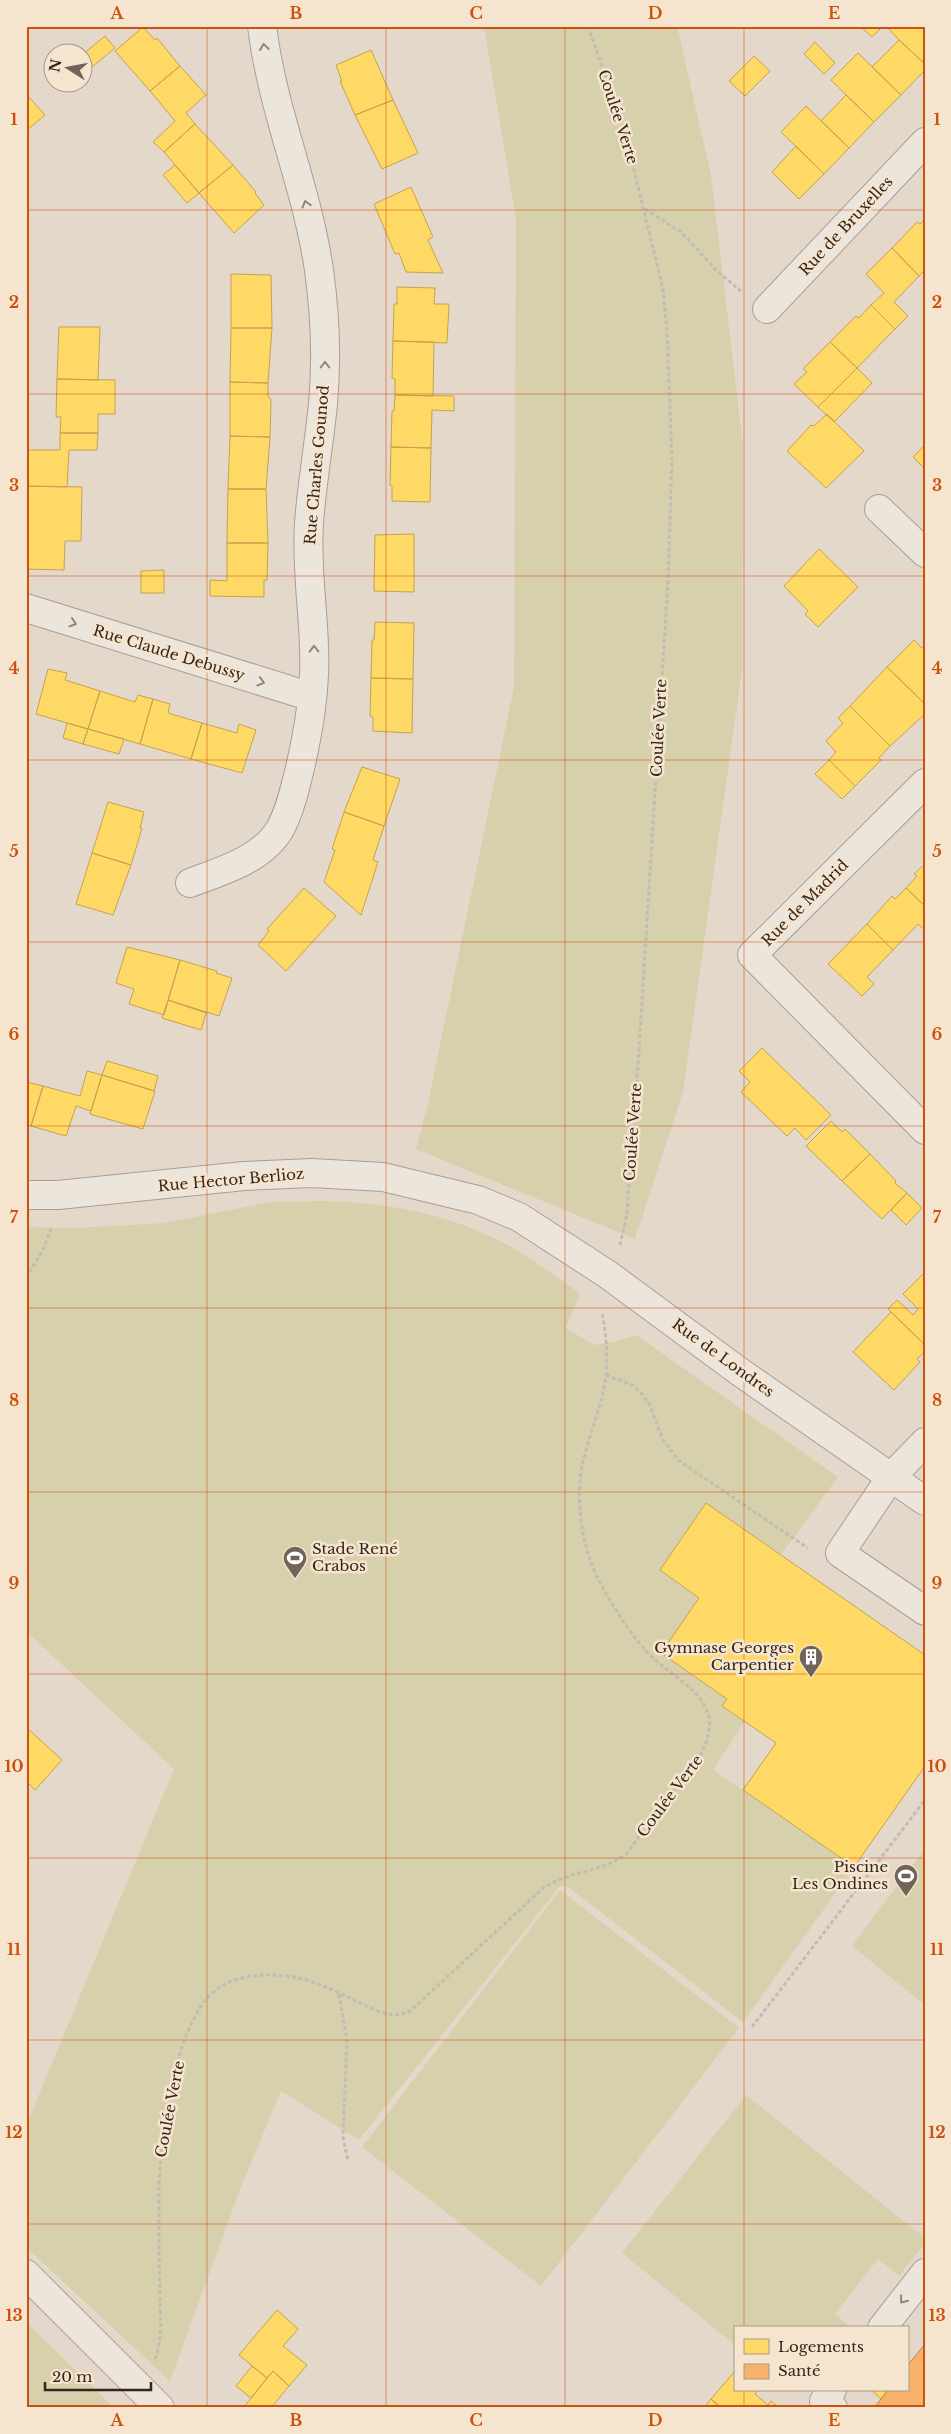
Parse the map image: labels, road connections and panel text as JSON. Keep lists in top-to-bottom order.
{
  "streets": {
    "street": [
      "Rue de Bruxelles",
      "Rue Charles Gounod",
      "Rue Claude Debussy",
      "Rue de Madrid",
      "Rue Hector Berlioz",
      "Rue de Londres"
    ],
    "path": ["Coulée Verte"]
  },
  "crossings": [
    ["Rue Charles Gounod", "Rue Claude Debussy"],
    ["Rue Hector Berlioz", "Rue de Londres"]
  ],
  "one_way": ["Rue Charles Gounod", "Rue Claude Debussy"],
  "places": {
    "sports": ["Stade René Crabos", "Piscine Les Ondines"],
    "building": ["Gymnase Georges Carpentier"]
  },
  "legend": ["Logements", "Santé"],
  "scale_bar": "20 m",
  "north": "left",
  "grid": {
    "columns": [
      "A",
      "B",
      "C",
      "D",
      "E"
    ],
    "rows": [
      "1",
      "2",
      "3",
      "4",
      "5",
      "6",
      "7",
      "8",
      "9",
      "10",
      "11",
      "12",
      "13"
    ]
  }
}
